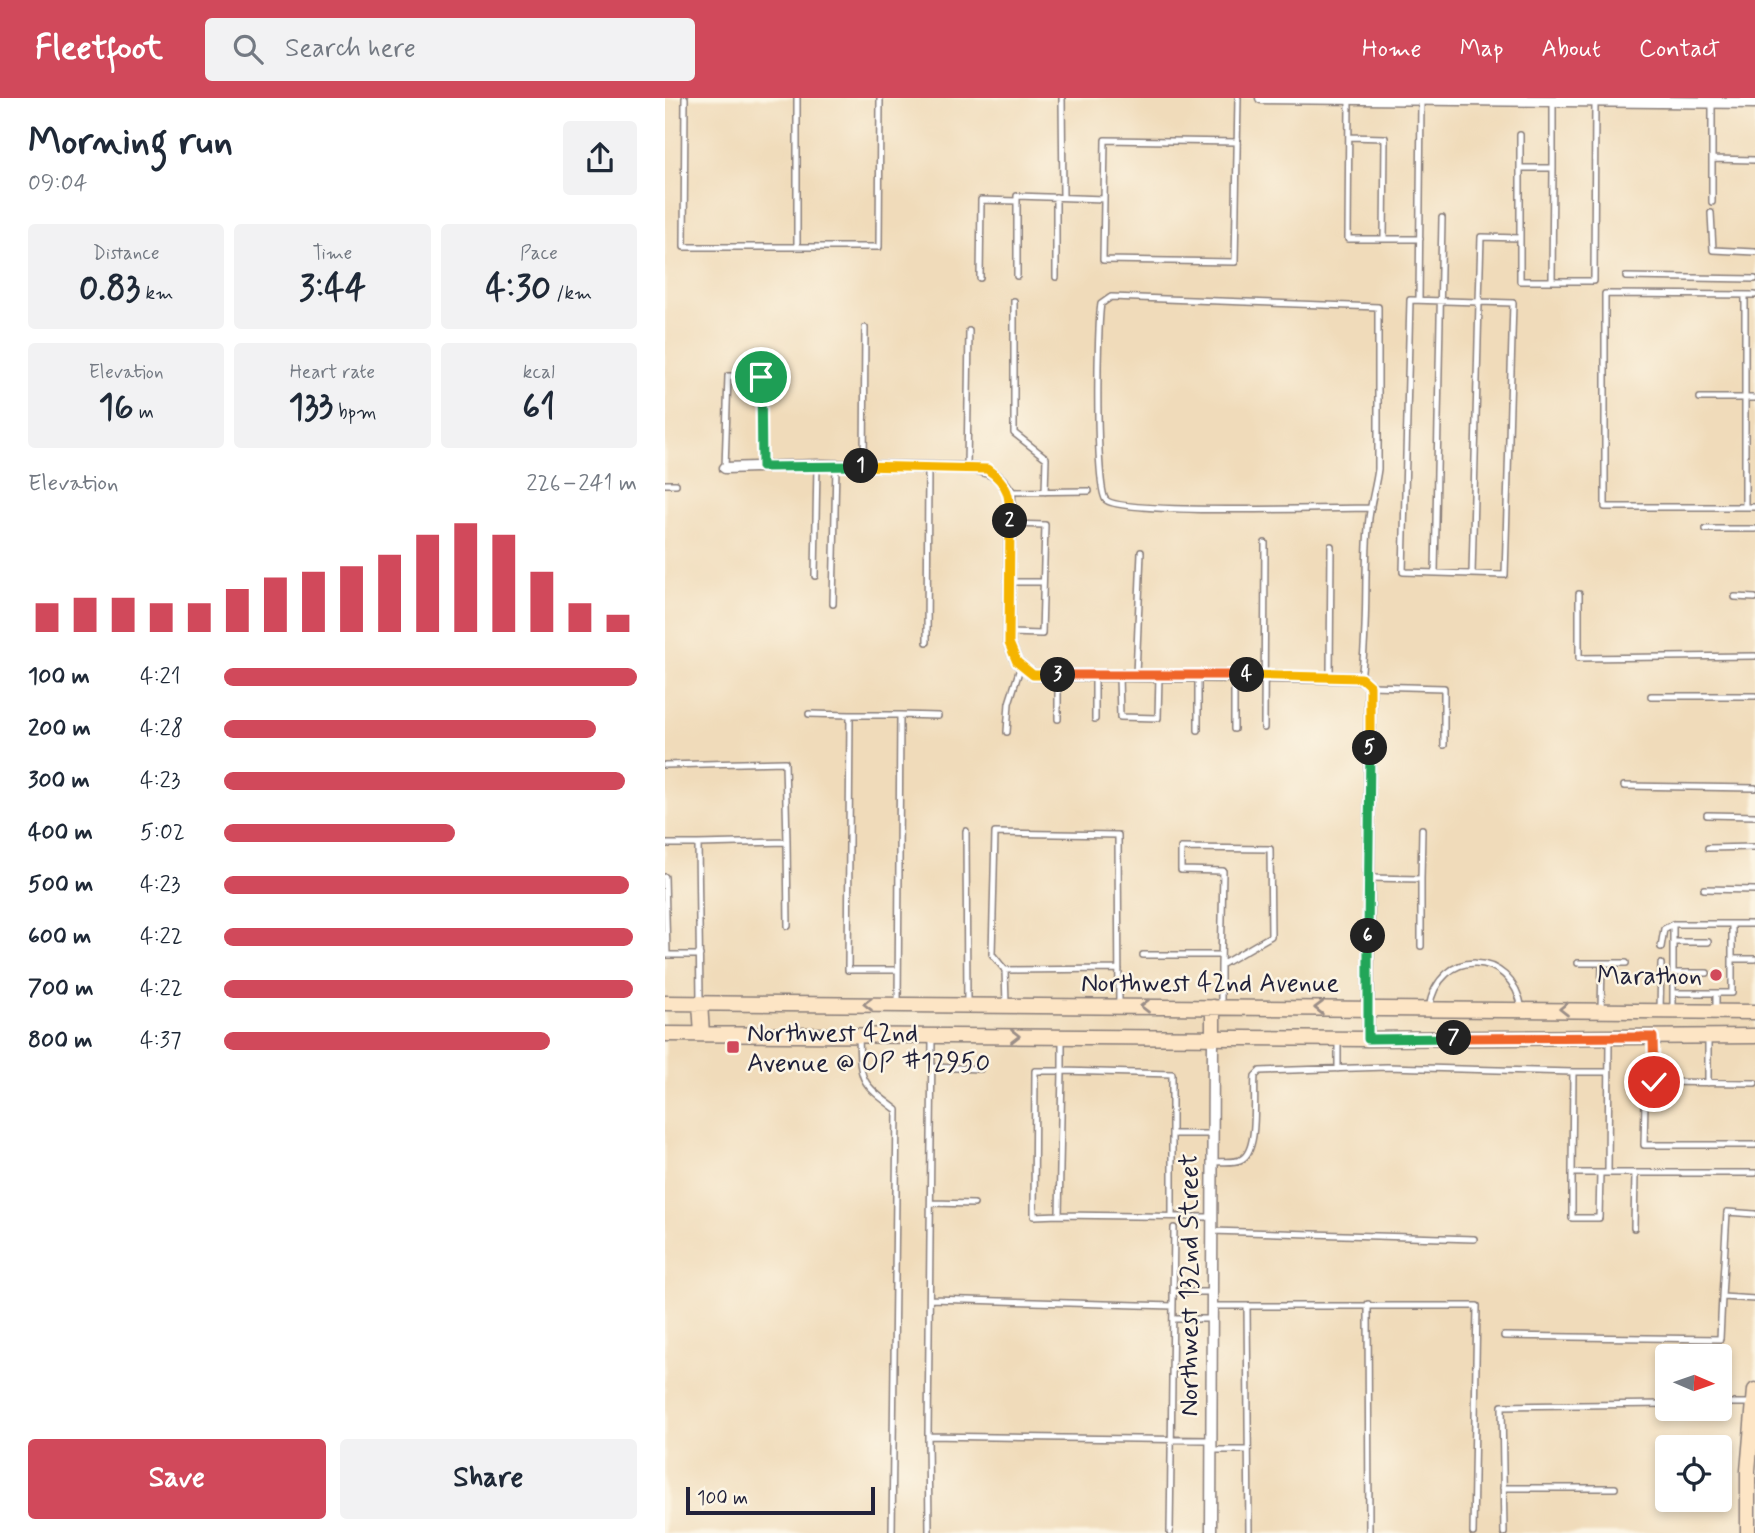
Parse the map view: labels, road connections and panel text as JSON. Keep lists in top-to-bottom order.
{
  "streets": {
    "main road": ["Northwest 42nd Avenue"],
    "street": ["Northwest 132nd Street"]
  },
  "places": {
    "other": ["Marathon"],
    "transit": ["Northwest 42nd Avenue @ OP #12950"]
  },
  "scale_bar": "100 m",
  "north": "right",
  "page": {
    "header": "Fleetfoot",
    "search": "Search here",
    "nav": [
      "Home",
      "Map",
      "About",
      "Contact"
    ],
    "heading": ["Morning run", "09:04"],
    "stats": [
      ["Distance", "0.83 km"],
      ["Time", "3:44"],
      ["Pace", "4:30 /km"],
      ["Elevation", "16 m"],
      ["Heart rate", "133 bpm"],
      ["kcal", "61"]
    ],
    "pins": [
      "1",
      "2",
      "3",
      "4",
      "5",
      "6",
      "7"
    ],
    "chart": ["Elevation", "226–241 m"],
    "list": [
      {
        "name": "100 m",
        "note": "4:21"
      },
      {
        "name": "200 m",
        "note": "4:28"
      },
      {
        "name": "300 m",
        "note": "4:23"
      },
      {
        "name": "400 m",
        "note": "5:02"
      },
      {
        "name": "500 m",
        "note": "4:23"
      },
      {
        "name": "600 m",
        "note": "4:22"
      },
      {
        "name": "700 m",
        "note": "4:22"
      },
      {
        "name": "800 m",
        "note": "4:37"
      }
    ],
    "buttons": ["Save", "Share"],
    "scale": "100 m"
  }
}
